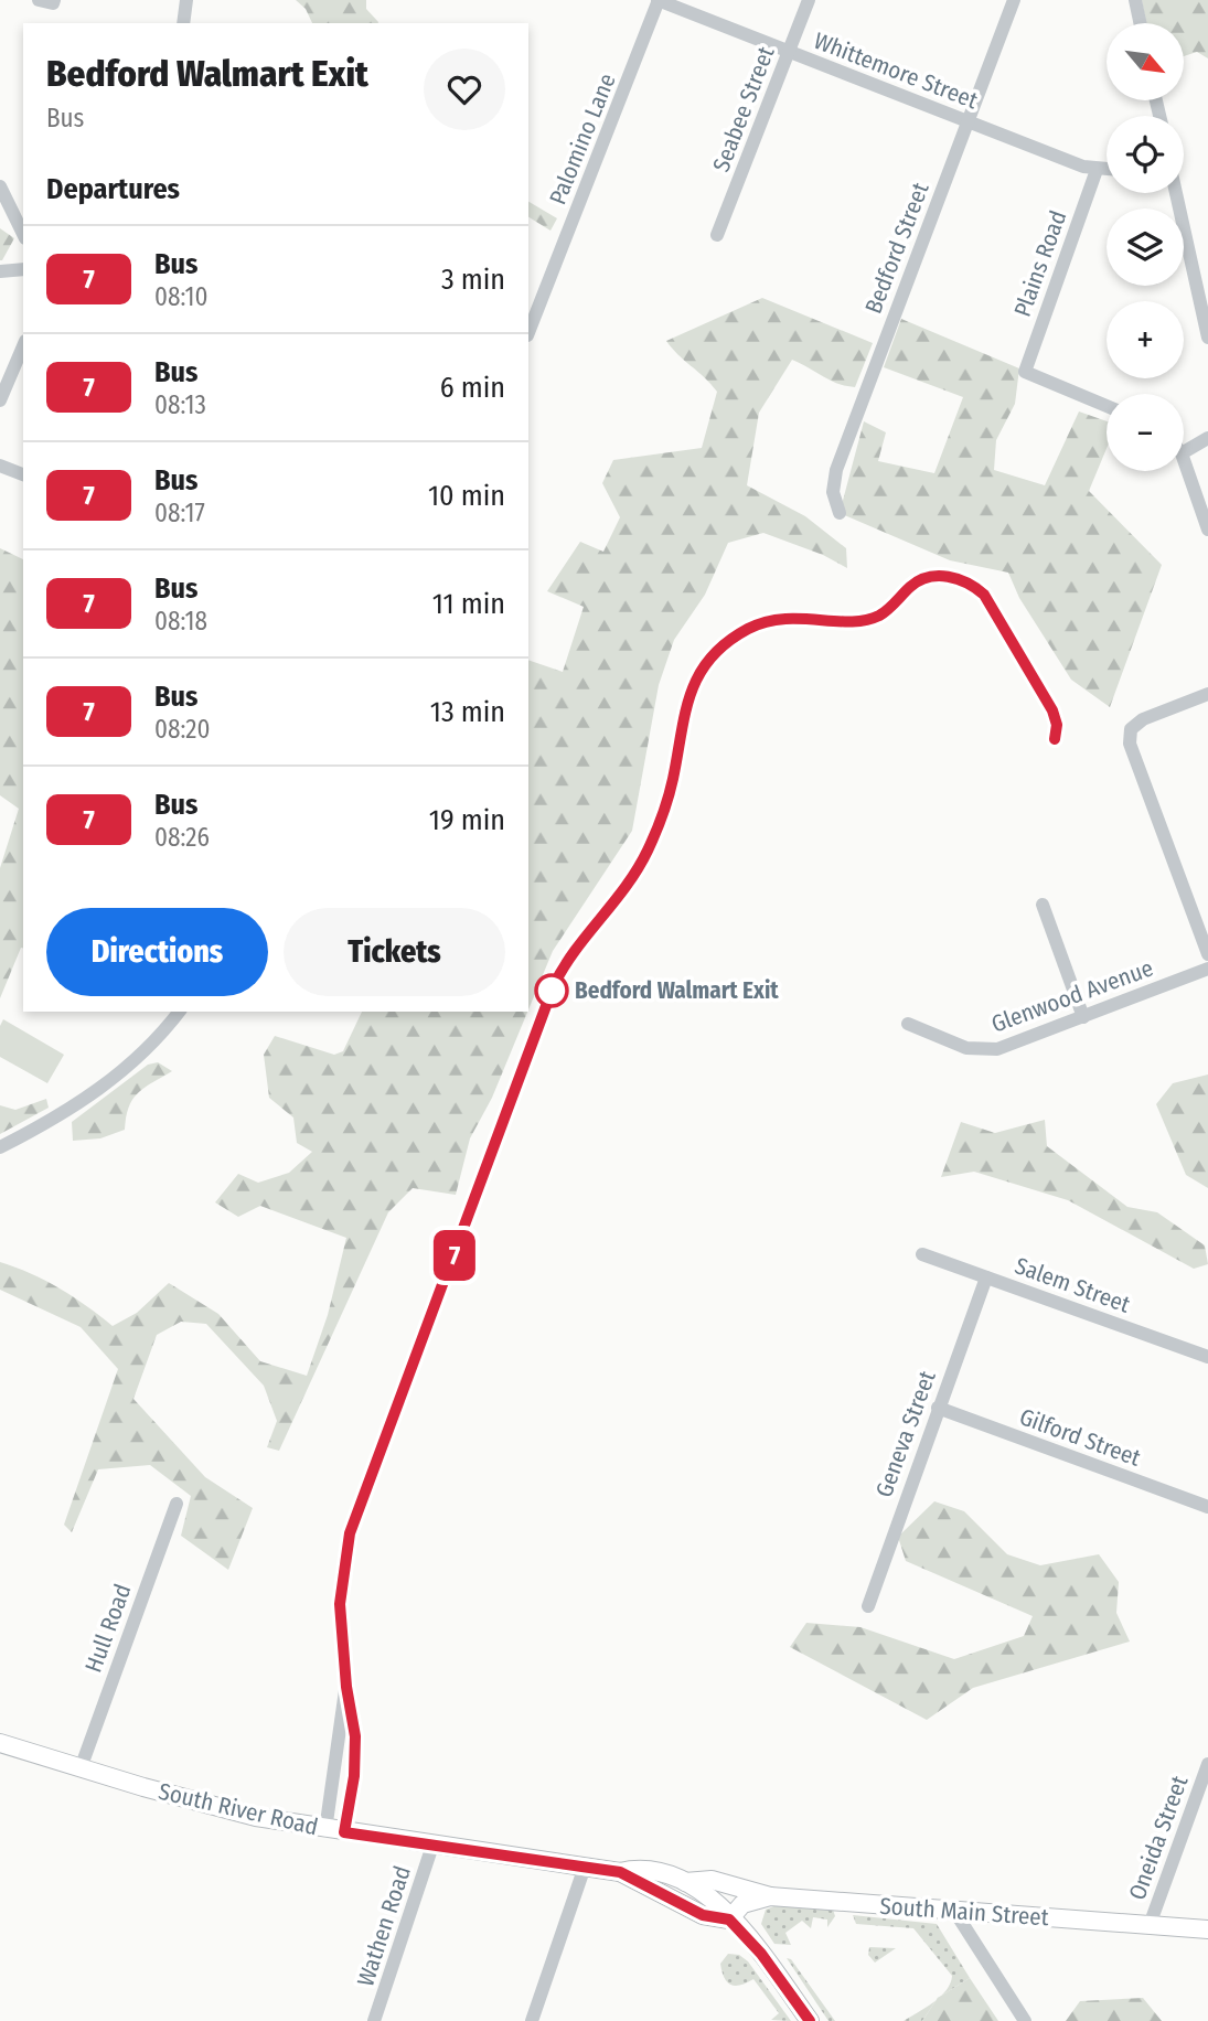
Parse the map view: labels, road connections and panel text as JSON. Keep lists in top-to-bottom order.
{
  "streets": {
    "main road": ["South River Road", "South Main Street"],
    "street": [
      "Whittemore Street",
      "Seabee Street",
      "Palomino Lane",
      "Bedford Street",
      "Plains Road",
      "Glenwood Avenue",
      "Salem Street",
      "Geneva Street",
      "Gilford Street",
      "Hull Road",
      "Oneida Street",
      "Wathen Road"
    ]
  },
  "crossings": [
    ["Whittemore Street", "Seabee Street"],
    ["Whittemore Street", "Palomino Lane"],
    ["Whittemore Street", "Bedford Street"],
    ["Whittemore Street", "Plains Road"],
    ["Salem Street", "Geneva Street"],
    ["Geneva Street", "Gilford Street"],
    ["Hull Road", "South River Road"],
    ["South River Road", "South Main Street"],
    ["South River Road", "Wathen Road"],
    ["Oneida Street", "South Main Street"]
  ],
  "places": ["Bedford Walmart Exit"],
  "lines": ["bus line 7"],
  "north": "bottom right",
  "page": {
    "on_map": "7",
    "map_buttons": ["+", "−"],
    "heading": [
      ["Bedford Walmart Exit", "Bus"],
      "Departures"
    ],
    "list": [
      {
        "mark": "7",
        "name": "Bus",
        "note": "08:10",
        "value": "3 min"
      },
      {
        "mark": "7",
        "name": "Bus",
        "note": "08:13",
        "value": "6 min"
      },
      {
        "mark": "7",
        "name": "Bus",
        "note": "08:17",
        "value": "10 min"
      },
      {
        "mark": "7",
        "name": "Bus",
        "note": "08:18",
        "value": "11 min"
      },
      {
        "mark": "7",
        "name": "Bus",
        "note": "08:20",
        "value": "13 min"
      },
      {
        "mark": "7",
        "name": "Bus",
        "note": "08:26",
        "value": "19 min"
      }
    ],
    "buttons": ["Directions", "Tickets"]
  }
}
